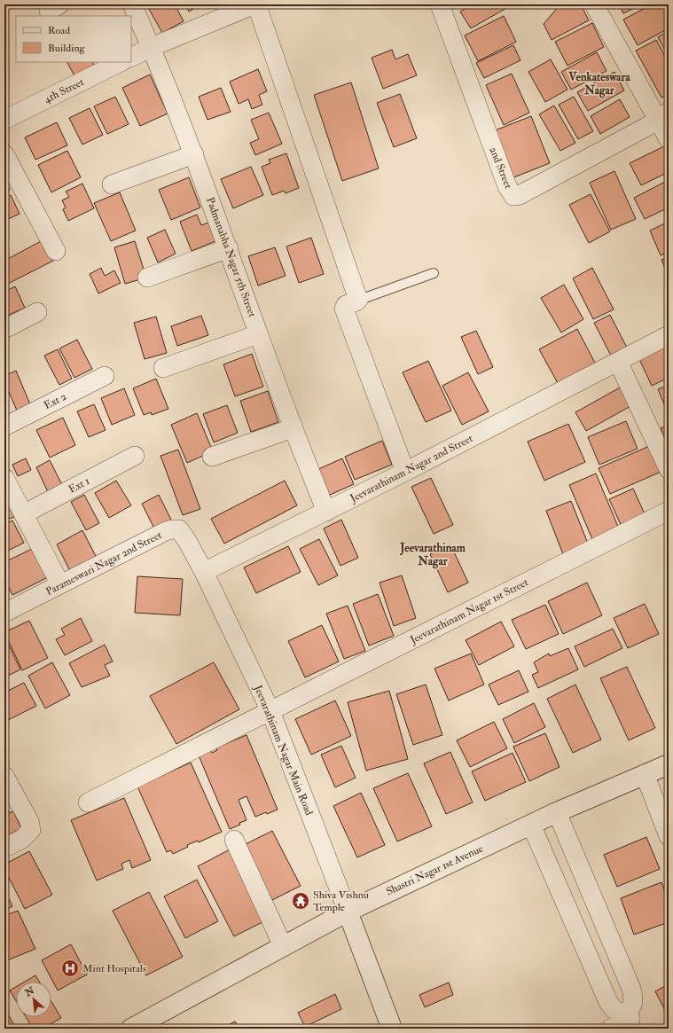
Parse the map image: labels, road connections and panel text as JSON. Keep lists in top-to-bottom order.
{
  "streets": {
    "street": [
      "4th Street",
      "2nd Street",
      "Padmanabha Nagar 5th Street",
      "Ext 2",
      "Jeevarathinam Nagar 2nd Street",
      "Ext 1",
      "Parameswari Nagar 2nd Street",
      "Jeevarathinam Nagar 1st Street",
      "Jeevarathinam Nagar Main Road",
      "Shastri Nagar 1st Avenue"
    ]
  },
  "crossings": [
    ["Padmanabha Nagar 5th Street", "Jeevarathinam Nagar 2nd Street"],
    ["Jeevarathinam Nagar 2nd Street", "Parameswari Nagar 2nd Street"],
    ["Jeevarathinam Nagar 2nd Street", "Jeevarathinam Nagar Main Road"],
    ["Parameswari Nagar 2nd Street", "Jeevarathinam Nagar Main Road"],
    ["Jeevarathinam Nagar 1st Street", "Jeevarathinam Nagar Main Road"],
    ["Jeevarathinam Nagar Main Road", "Shastri Nagar 1st Avenue"]
  ],
  "districts": ["Venkateswara Nagar", "Jeevarathinam Nagar"],
  "places": {
    "temple": ["Shiva Vishnu Temple"],
    "hospital": ["Mint Hospitals"]
  },
  "legend": ["Road", "Building"],
  "north": "top left"
}
